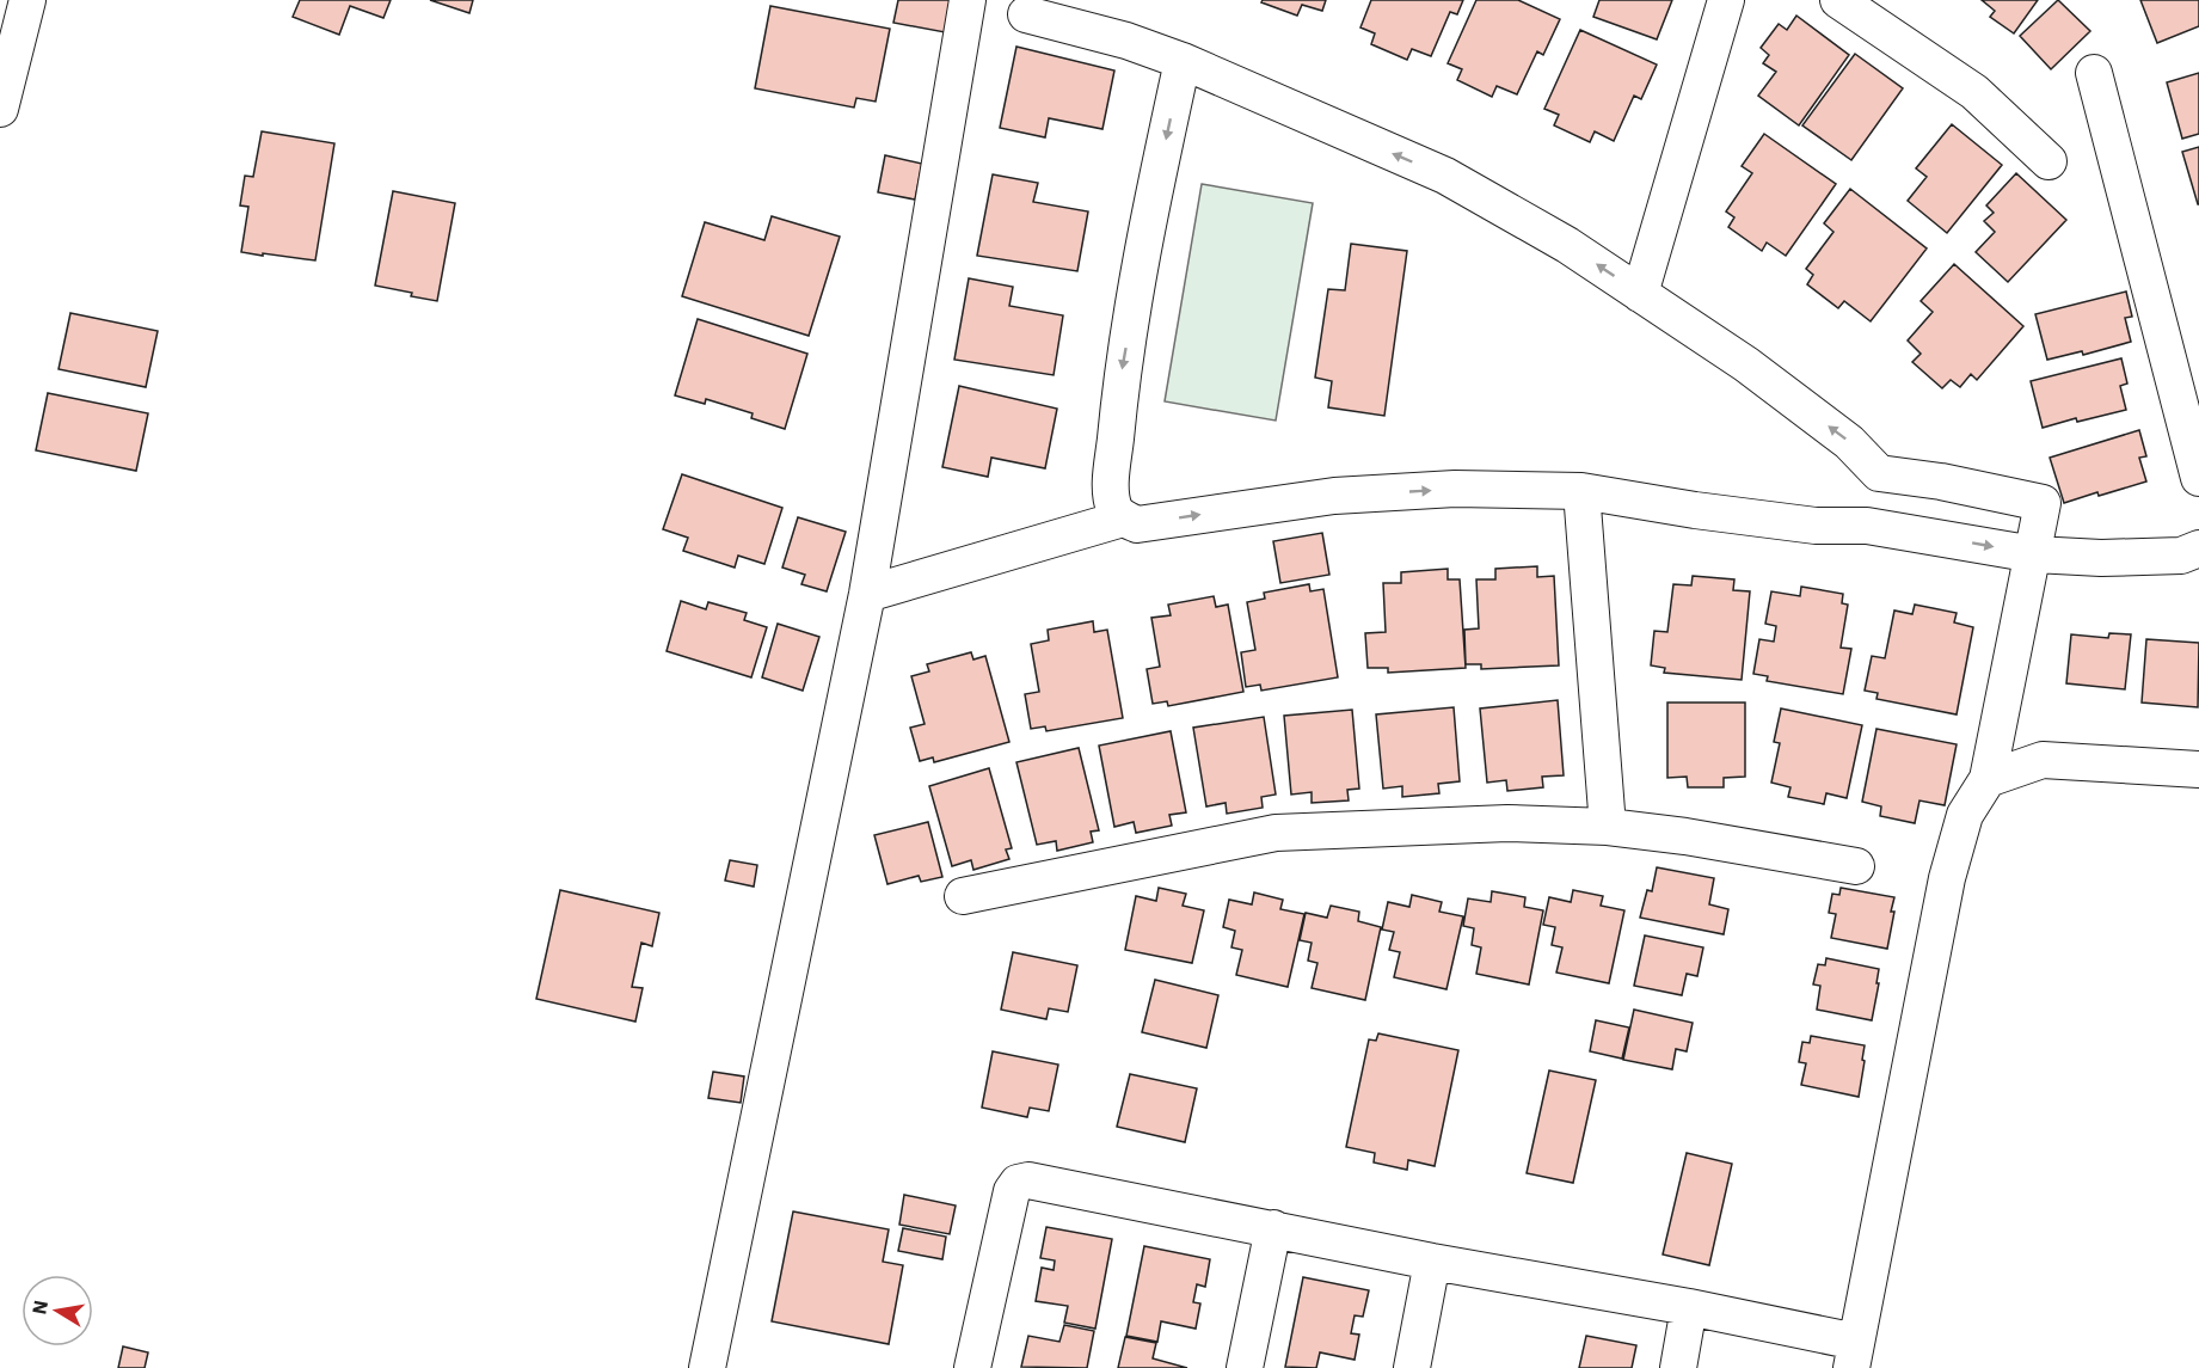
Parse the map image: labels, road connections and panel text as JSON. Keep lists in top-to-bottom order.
{
  "north": "left"
}
